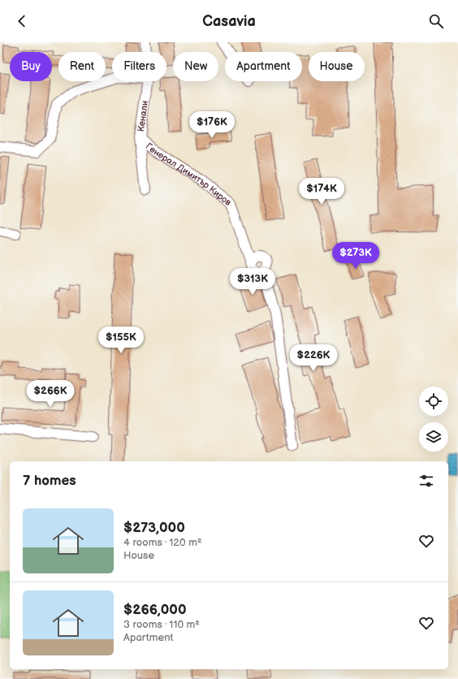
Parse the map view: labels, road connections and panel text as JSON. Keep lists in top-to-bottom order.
{
  "streets": {
    "street": ["Кенали", "Генерал Димитър Киров"]
  },
  "crossings": [
    ["Кенали", "Генерал Димитър Киров"]
  ],
  "page": {
    "header": "Casavia",
    "chip": [
      "Buy",
      "Rent",
      "Filters",
      "New",
      "Apartment",
      "House"
    ],
    "price": [
      "$176K",
      "$174K",
      "$273K",
      "$313K",
      "$155K",
      "$226K",
      "$266K"
    ],
    "heading": "7 homes",
    "list": [
      {
        "name": "$273,000",
        "note": "4 rooms · 120 m² · House"
      },
      {
        "name": "$266,000",
        "note": "3 rooms · 110 m² · Apartment"
      }
    ]
  }
}
